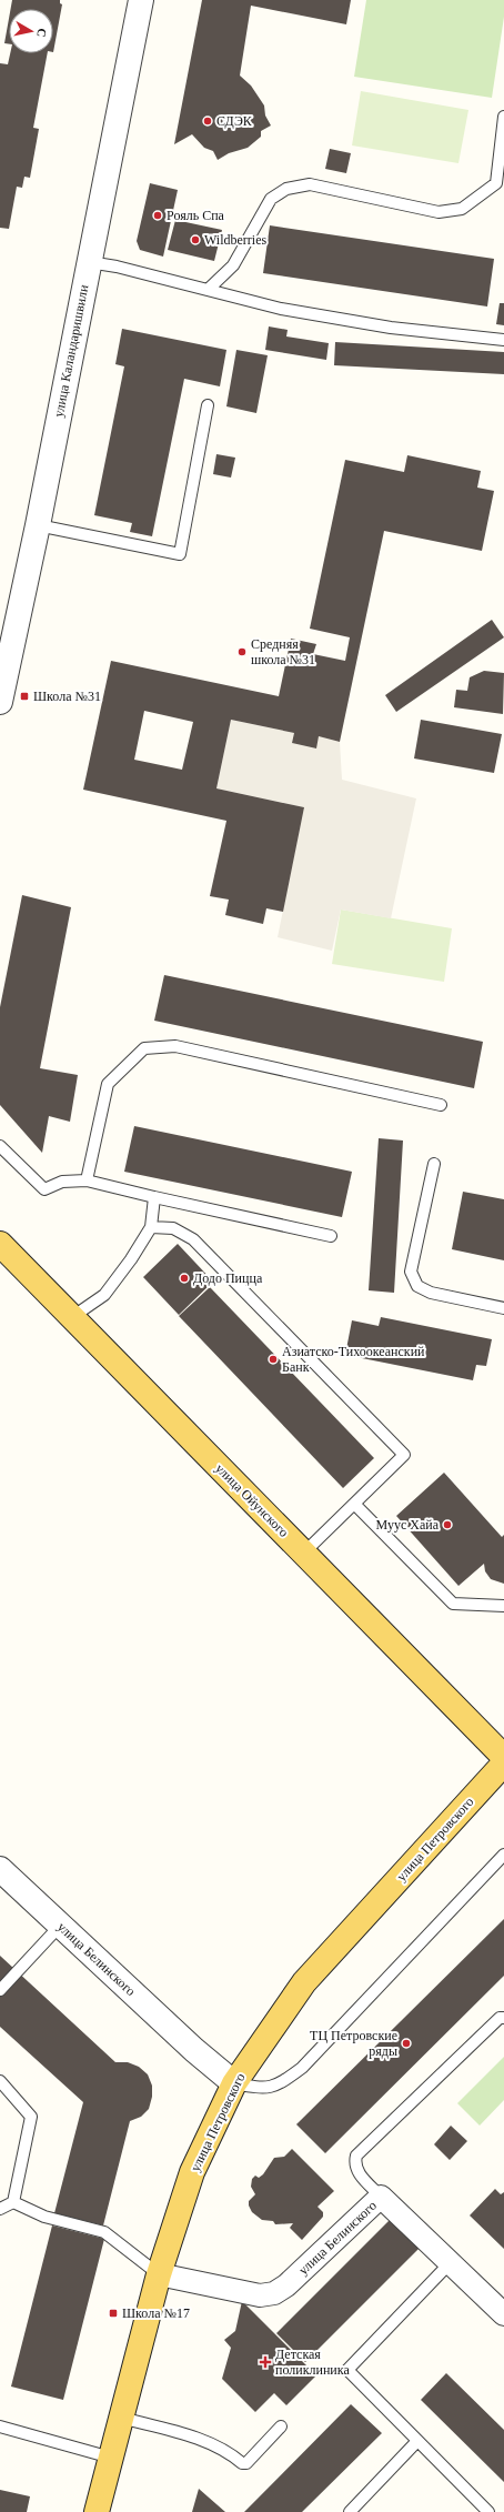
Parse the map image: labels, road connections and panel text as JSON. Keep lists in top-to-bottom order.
{
  "streets": {
    "main road": ["улица Ойунского", "улица Петровского"],
    "street": ["улица Каландаришвили", "улица Белинского"]
  },
  "crossings": [
    ["улица Петровского", "улица Белинского"]
  ],
  "places": {
    "other": [
      "СДЭК",
      "Рояль Спа",
      "Wildberries",
      "Средняя школа №31",
      "Додо Пицца",
      "Азиатско-Тихоокеанский Банк",
      "Муус Хайа",
      "ТЦ Петровские ряды"
    ],
    "transit": ["Школа №31", "Школа №17"],
    "health": ["Детская поликлиника"]
  },
  "north": "right"
}
